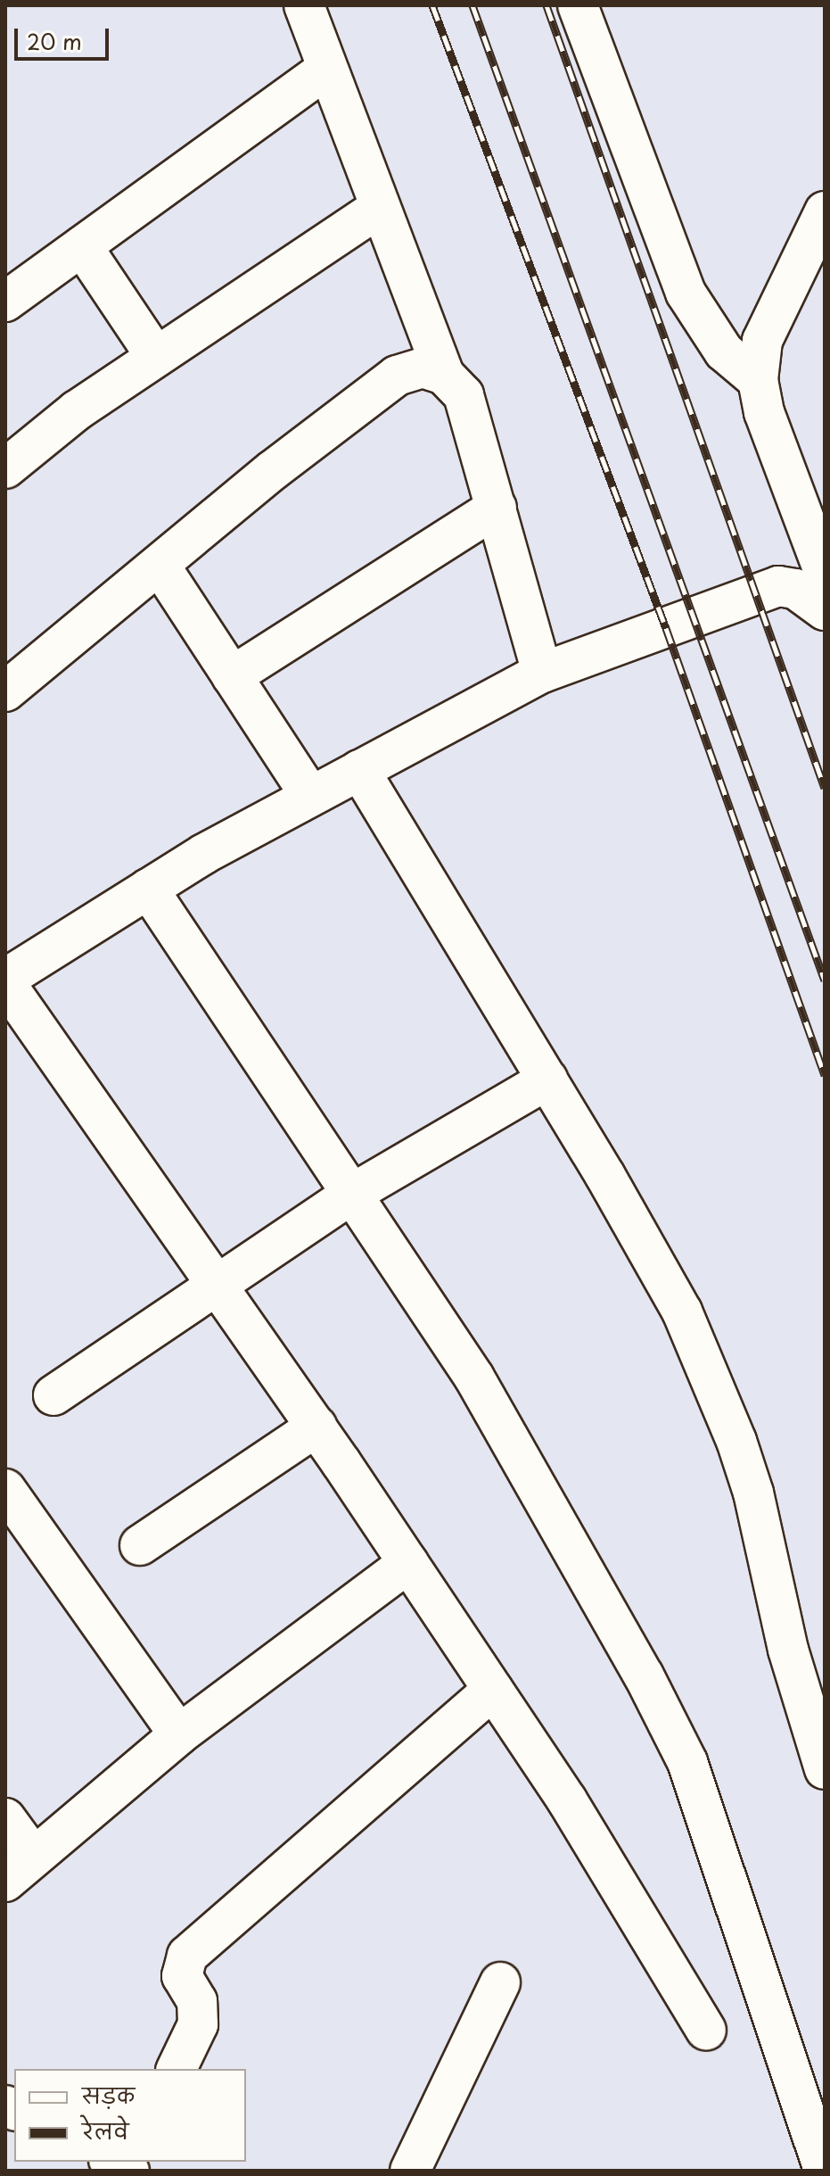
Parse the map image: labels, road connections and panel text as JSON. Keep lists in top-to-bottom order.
{
  "legend": ["सड़क", "रेलवे"],
  "scale_bar": "20 m"
}
